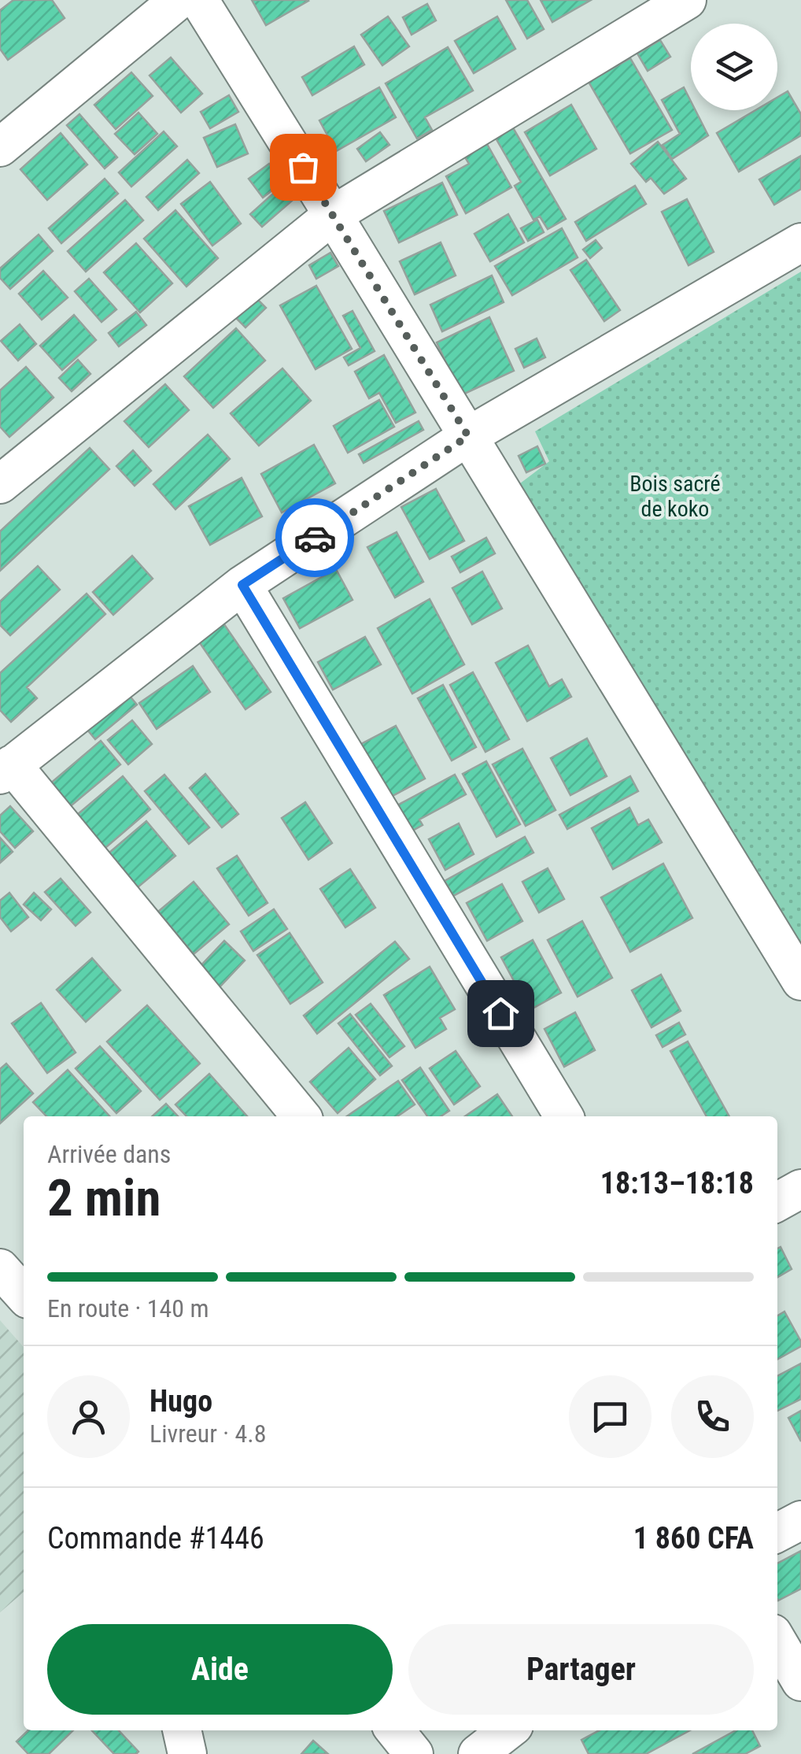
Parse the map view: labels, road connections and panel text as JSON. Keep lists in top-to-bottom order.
{
  "parks": ["Bois sacré de koko"],
  "page": {
    "heading": ["2 min", "Arrivée dans", "18:13–18:18"],
    "panel": [
      "Hugo",
      "Livreur · 4.8",
      "Commande #1446",
      "1 860 CFA"
    ],
    "bar": "En route · 140 m",
    "buttons": ["Aide", "Partager"]
  }
}
